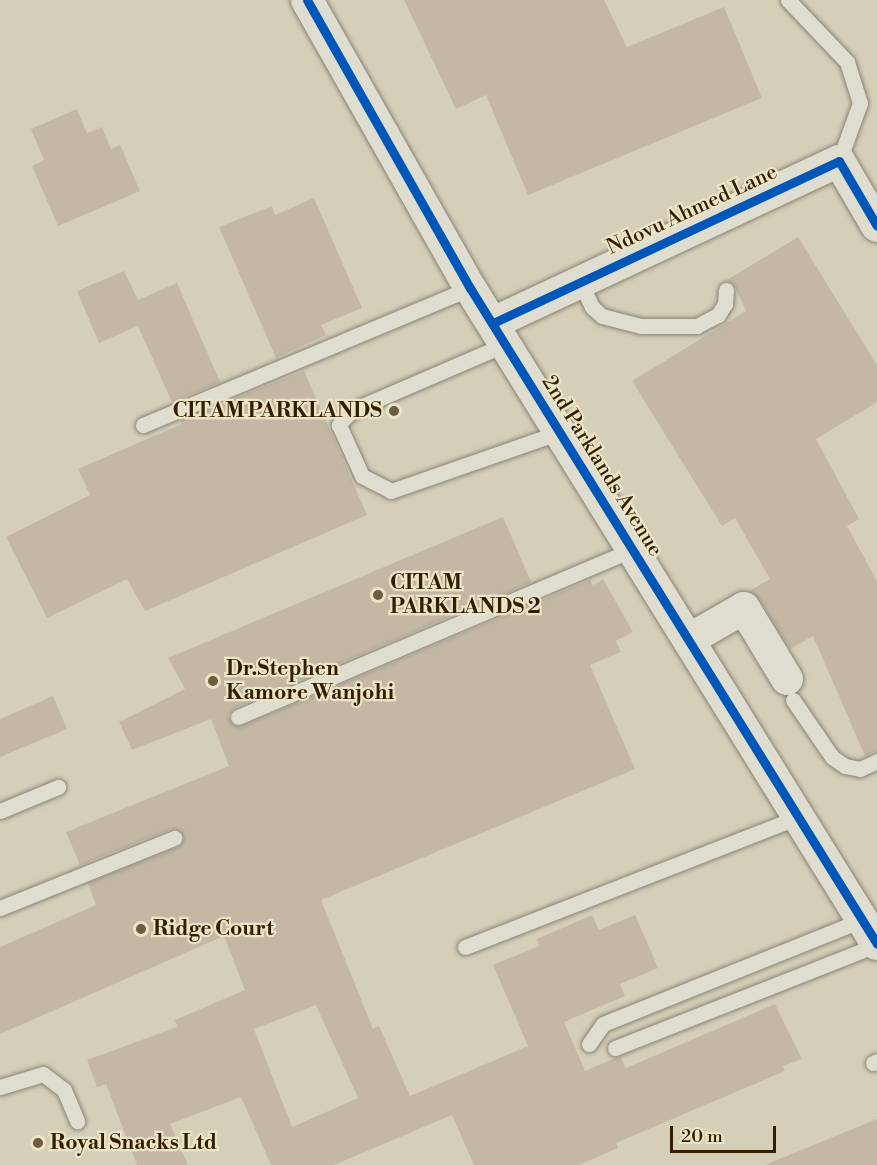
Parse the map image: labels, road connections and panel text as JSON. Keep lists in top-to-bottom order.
{
  "streets": {
    "street": ["Ndovu Ahmed Lane", "2nd Parklands Avenue"]
  },
  "crossings": [
    ["Ndovu Ahmed Lane", "2nd Parklands Avenue"]
  ],
  "places": [
    "CITAM PARKLANDS",
    "CITAM PARKLANDS 2",
    "Dr.Stephen Kamore Wanjohi",
    "Ridge Court",
    "Royal Snacks Ltd"
  ],
  "scale_bar": "20 m"
}
